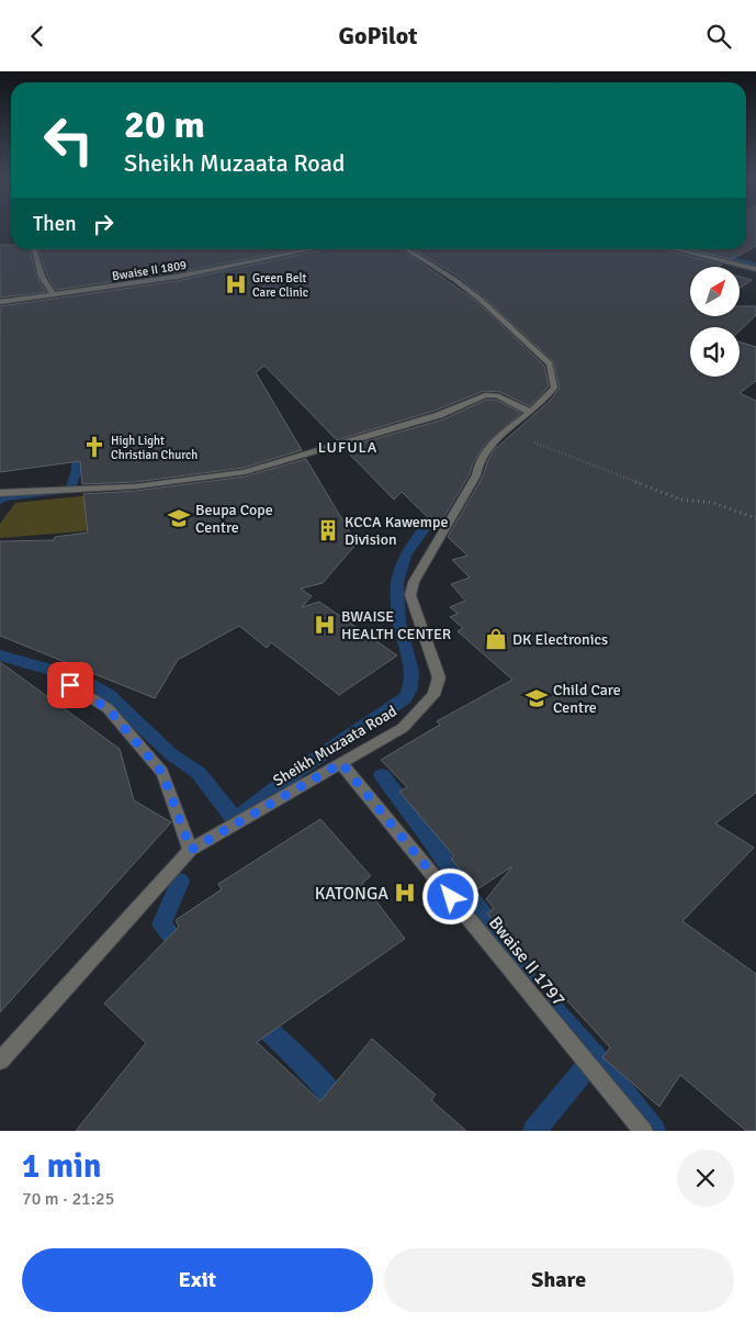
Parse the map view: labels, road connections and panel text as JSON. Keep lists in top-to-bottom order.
{
  "streets": {
    "street": ["Bwaise II 1809", "Sheikh Muzaata Road", "Bwaise II 1797"]
  },
  "crossings": [
    ["Sheikh Muzaata Road", "Bwaise II 1797"]
  ],
  "districts": ["LUFULA"],
  "places": {
    "hospital": ["Green Belt Care Clinic", "BWAISE HEALTH CENTER", "KATONGA"],
    "church": ["High Light Christian Church"],
    "school or university": ["Beupa Cope Centre", "Child Care Centre"],
    "building": ["KCCA Kawempe Division"],
    "shop": ["DK Electronics"]
  },
  "north": "top right",
  "page": {
    "header": "GoPilot",
    "turn": ["20 m", "Sheikh Muzaata Road"],
    "then": "Then",
    "heading": ["1 min", "70 m · 21:25"],
    "buttons": ["Exit", "Share"]
  }
}
